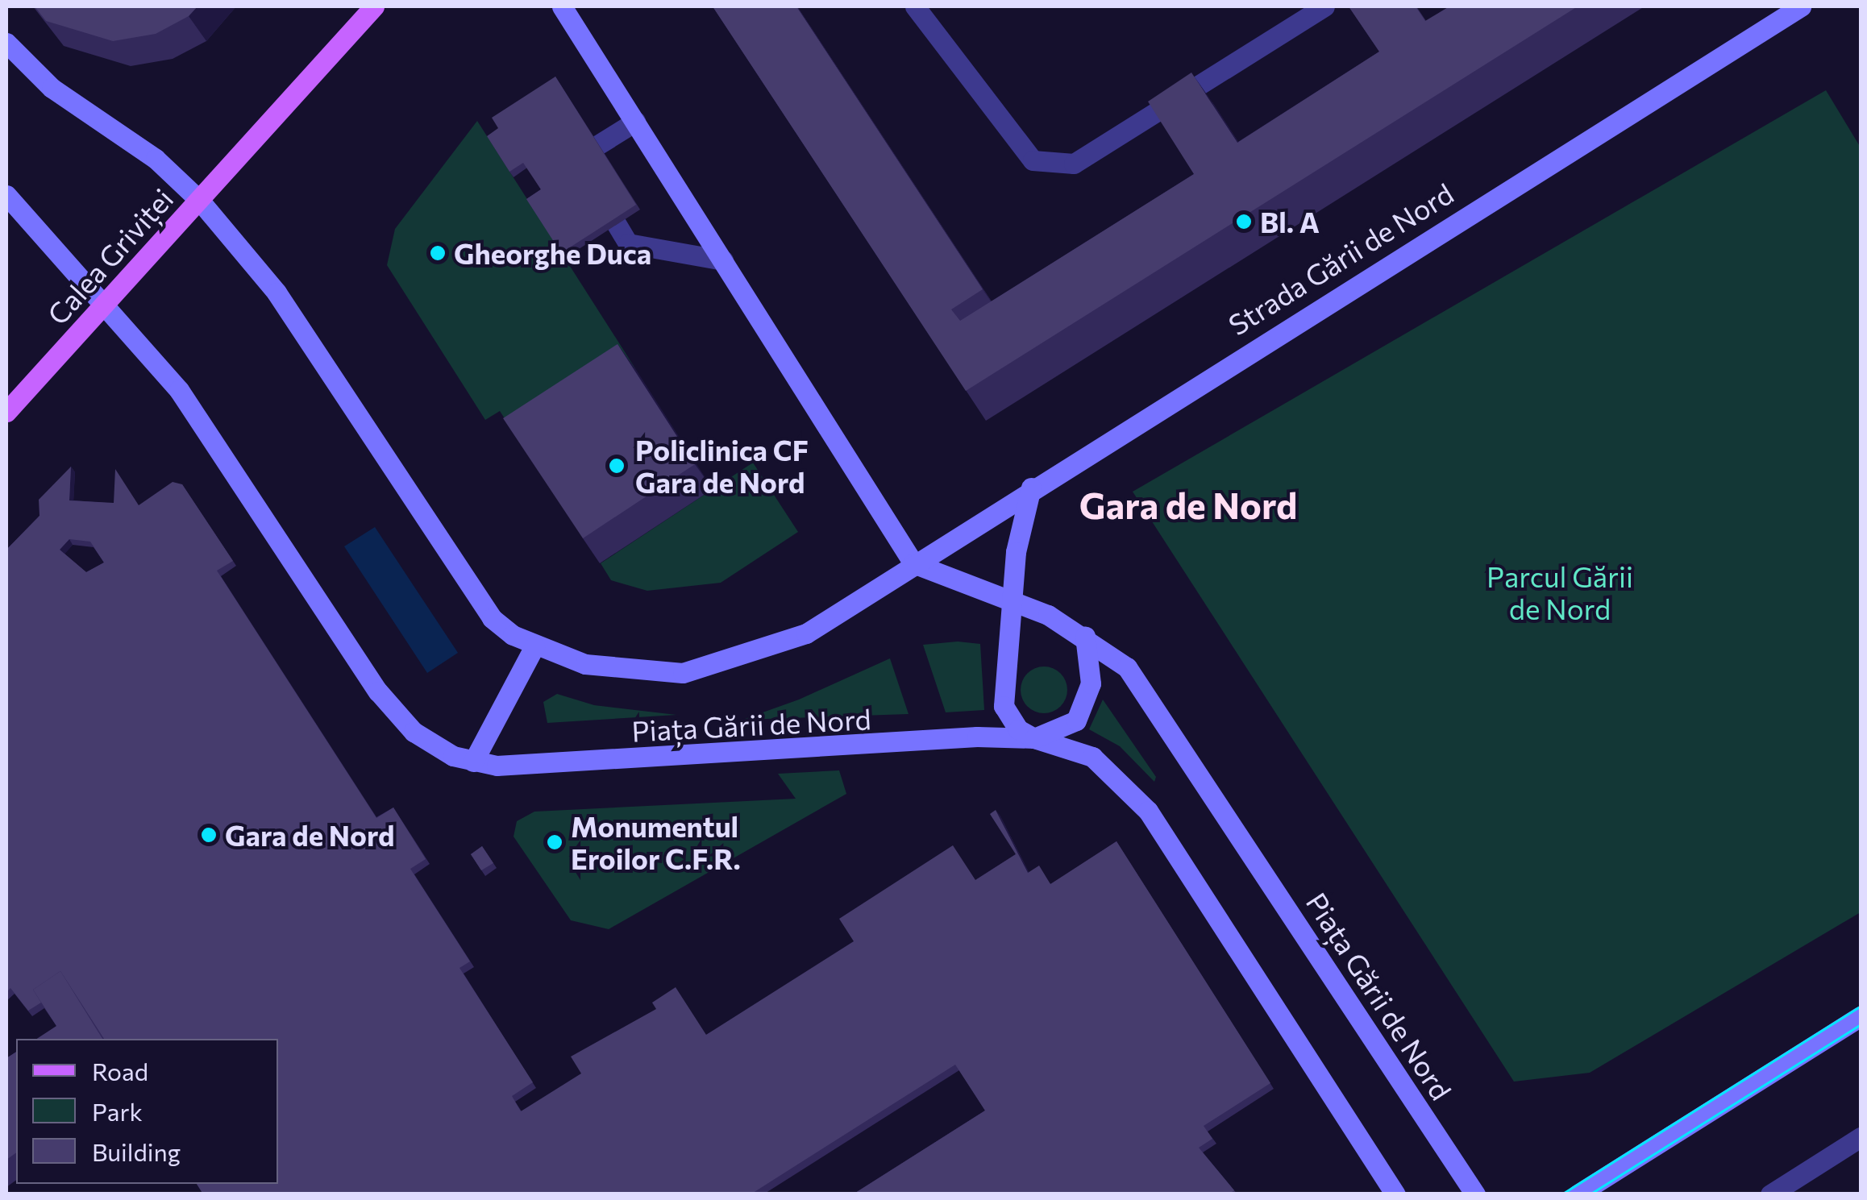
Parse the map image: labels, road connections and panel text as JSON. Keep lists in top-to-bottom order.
{
  "streets": {
    "main road": ["Calea Griviței", "Strada Gării de Nord", "Piața Gării de Nord"]
  },
  "crossings": [
    ["Calea Griviței", "Piața Gării de Nord"],
    ["Strada Gării de Nord", "Piața Gării de Nord"]
  ],
  "districts": ["Gara de Nord"],
  "parks": ["Parcul Gării de Nord"],
  "places": [
    "Bl. A",
    "Gheorghe Duca",
    "Policlinica CF Gara de Nord",
    "Gara de Nord",
    "Monumentul Eroilor C.F.R."
  ],
  "legend": ["Road", "Park", "Building"]
}
